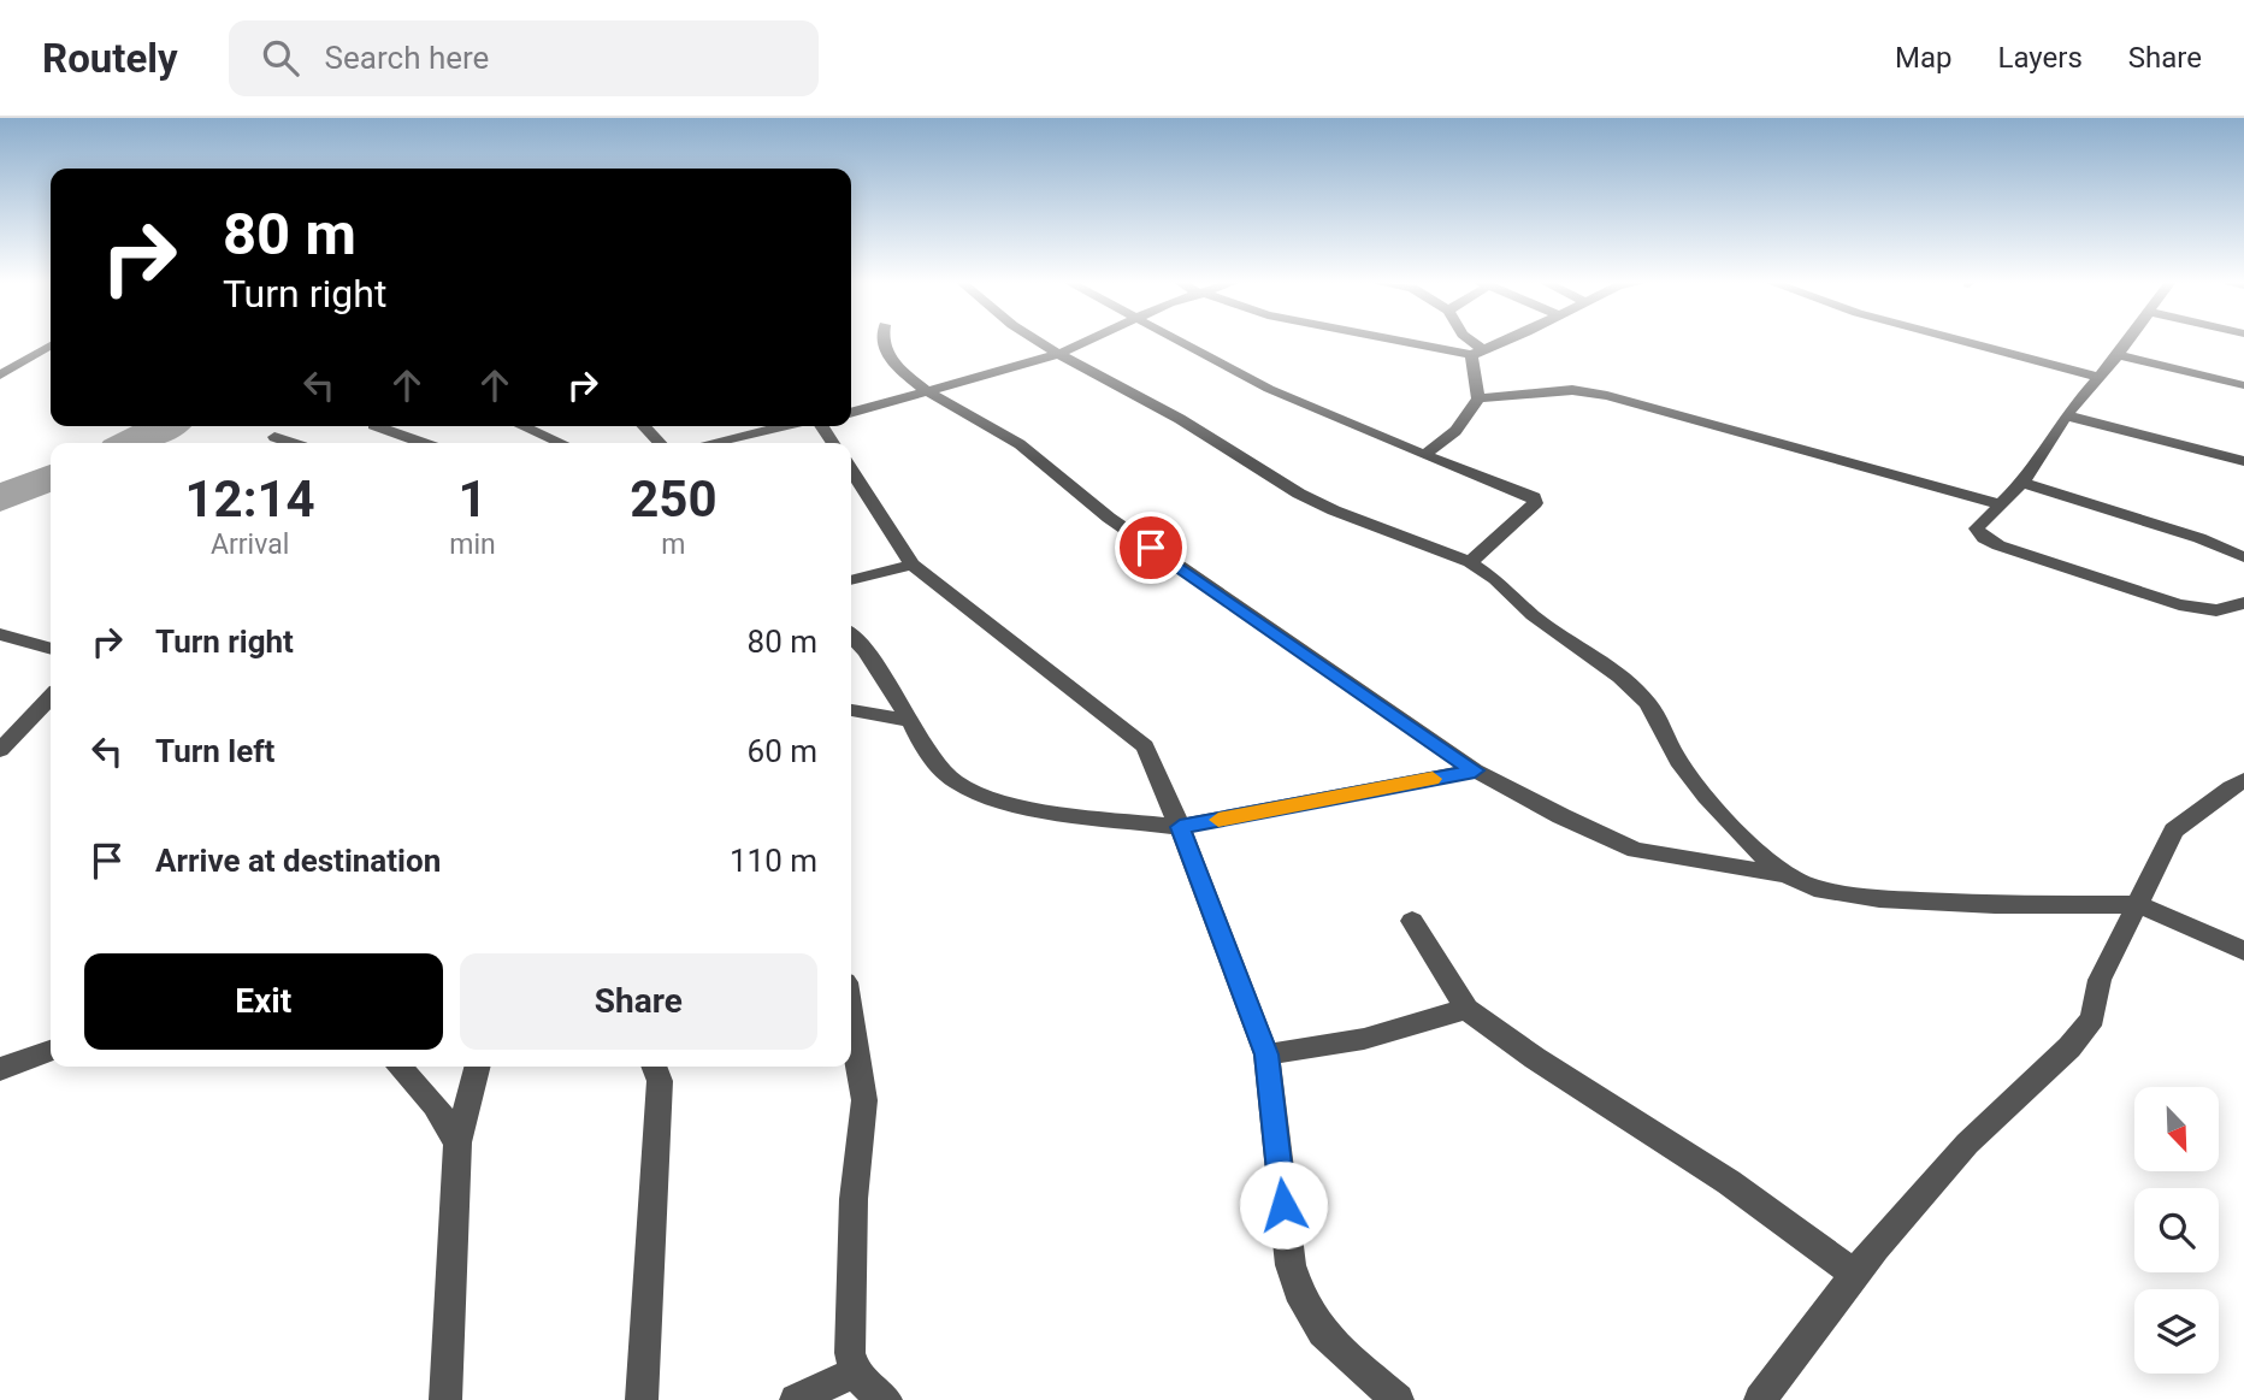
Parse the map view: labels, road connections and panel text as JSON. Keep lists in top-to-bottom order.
{
  "north": "bottom right",
  "page": {
    "header": "Routely",
    "search": "Search here",
    "nav": ["Map", "Layers", "Share"],
    "turn": ["80 m", "Turn right"],
    "eta": [
      "12:14",
      "Arrival",
      "1",
      "min",
      "250",
      "m"
    ],
    "list": [
      {
        "name": "Turn right",
        "value": "80 m"
      },
      {
        "name": "Turn left",
        "value": "60 m"
      },
      {
        "name": "Arrive at destination",
        "value": "110 m"
      }
    ],
    "buttons": ["Exit", "Share"]
  }
}
